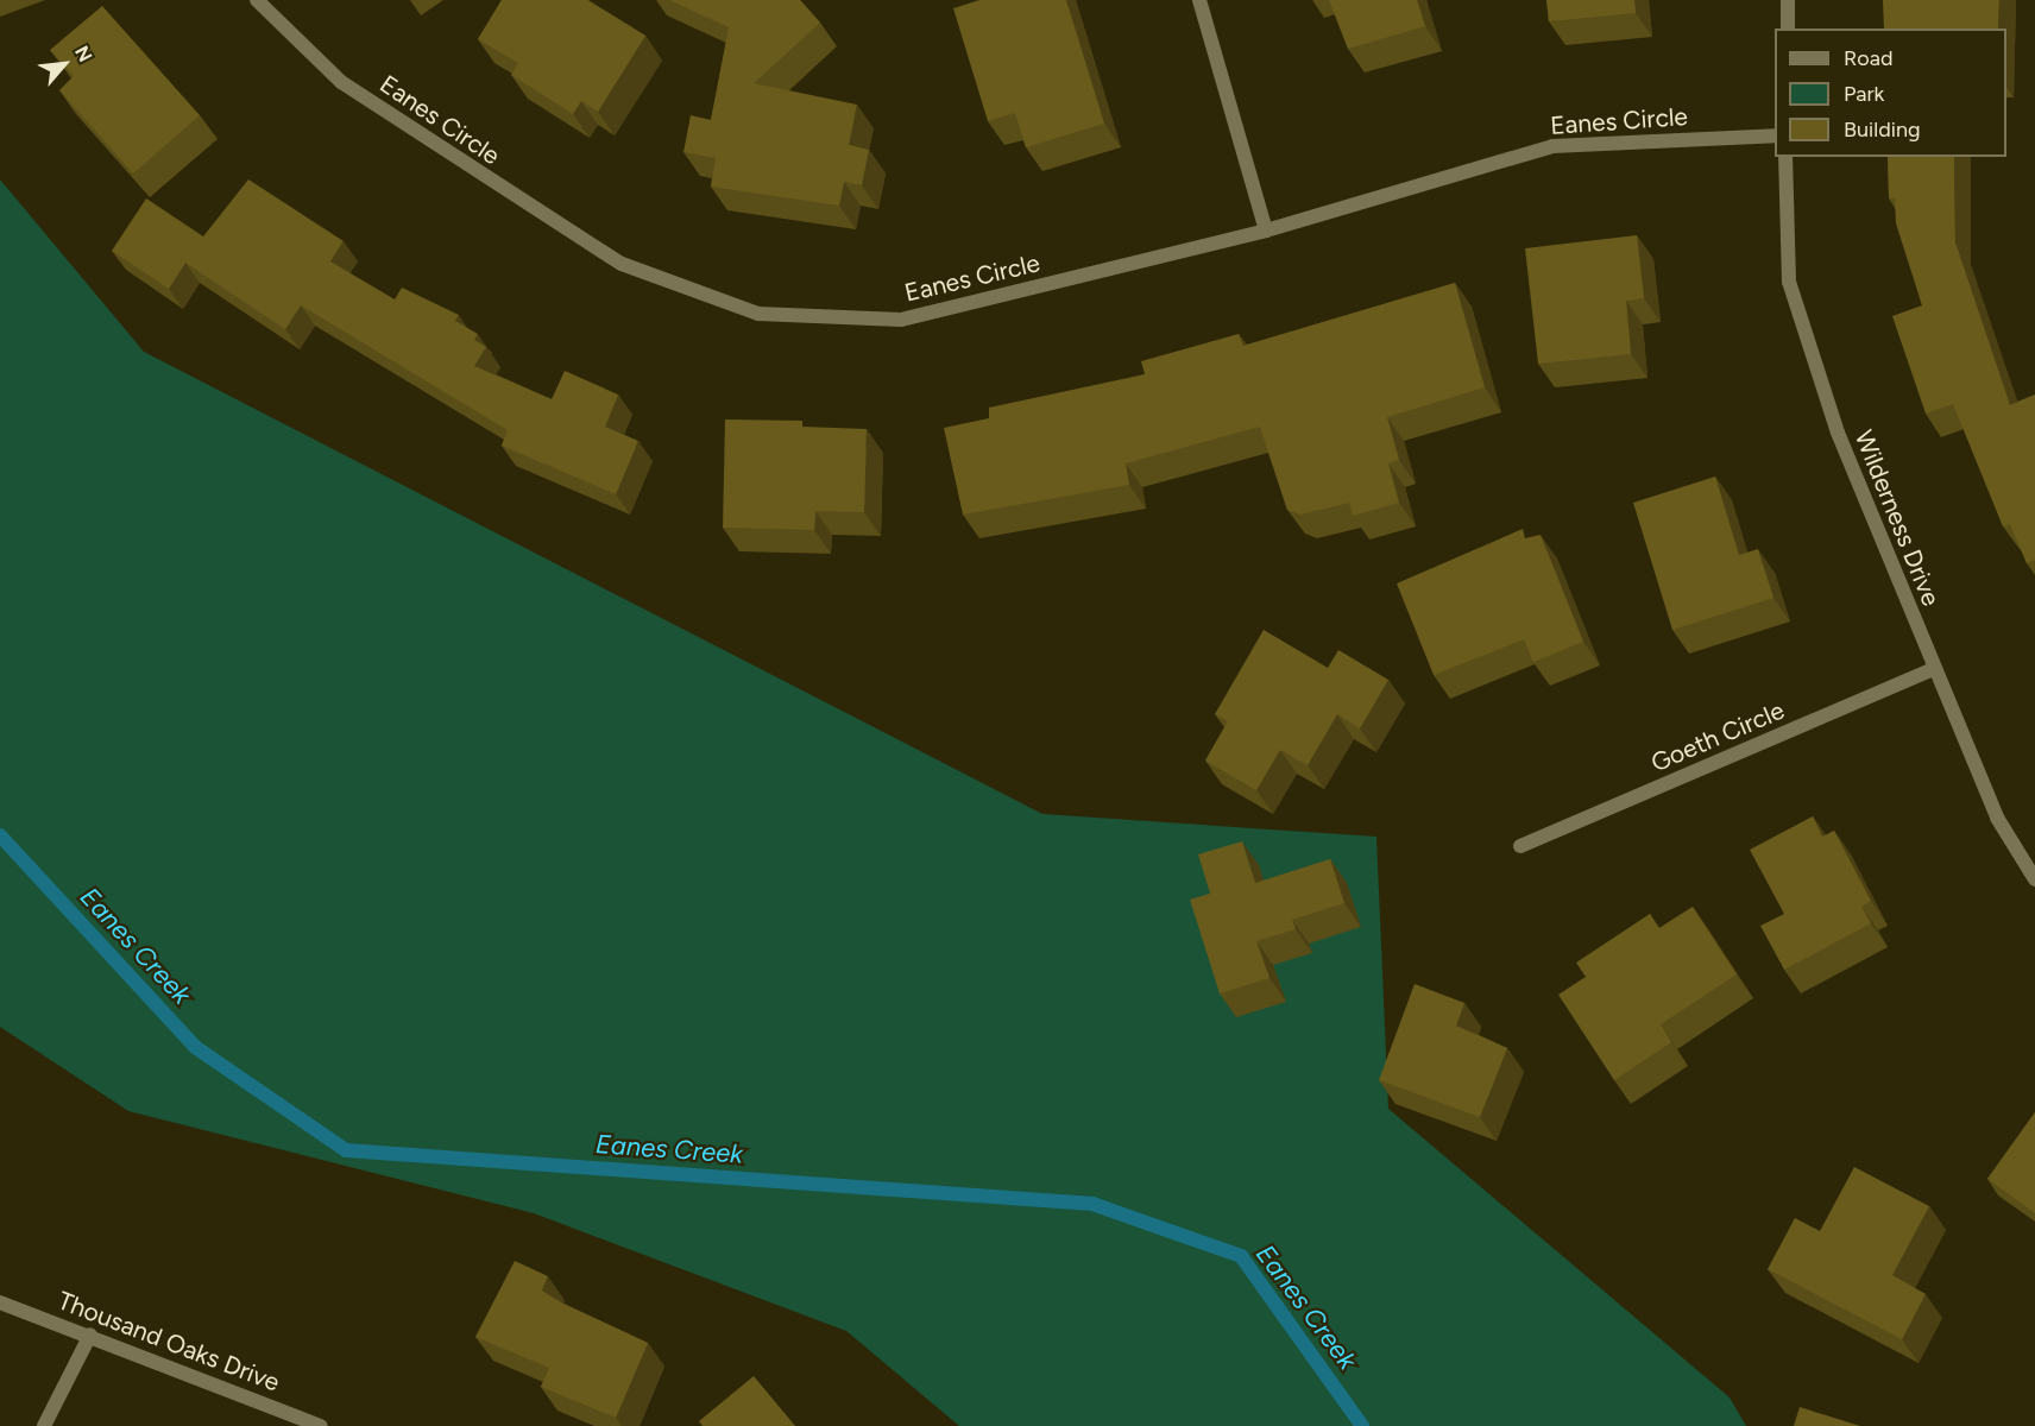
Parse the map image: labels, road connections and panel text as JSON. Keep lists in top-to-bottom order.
{
  "streets": {
    "street": [
      "Eanes Circle",
      "Wilderness Drive",
      "Goeth Circle",
      "Thousand Oaks Drive"
    ]
  },
  "crossings": [
    ["Wilderness Drive", "Goeth Circle"]
  ],
  "water": ["Eanes Creek"],
  "legend": ["Road", "Park", "Building"],
  "north": "top right"
}
